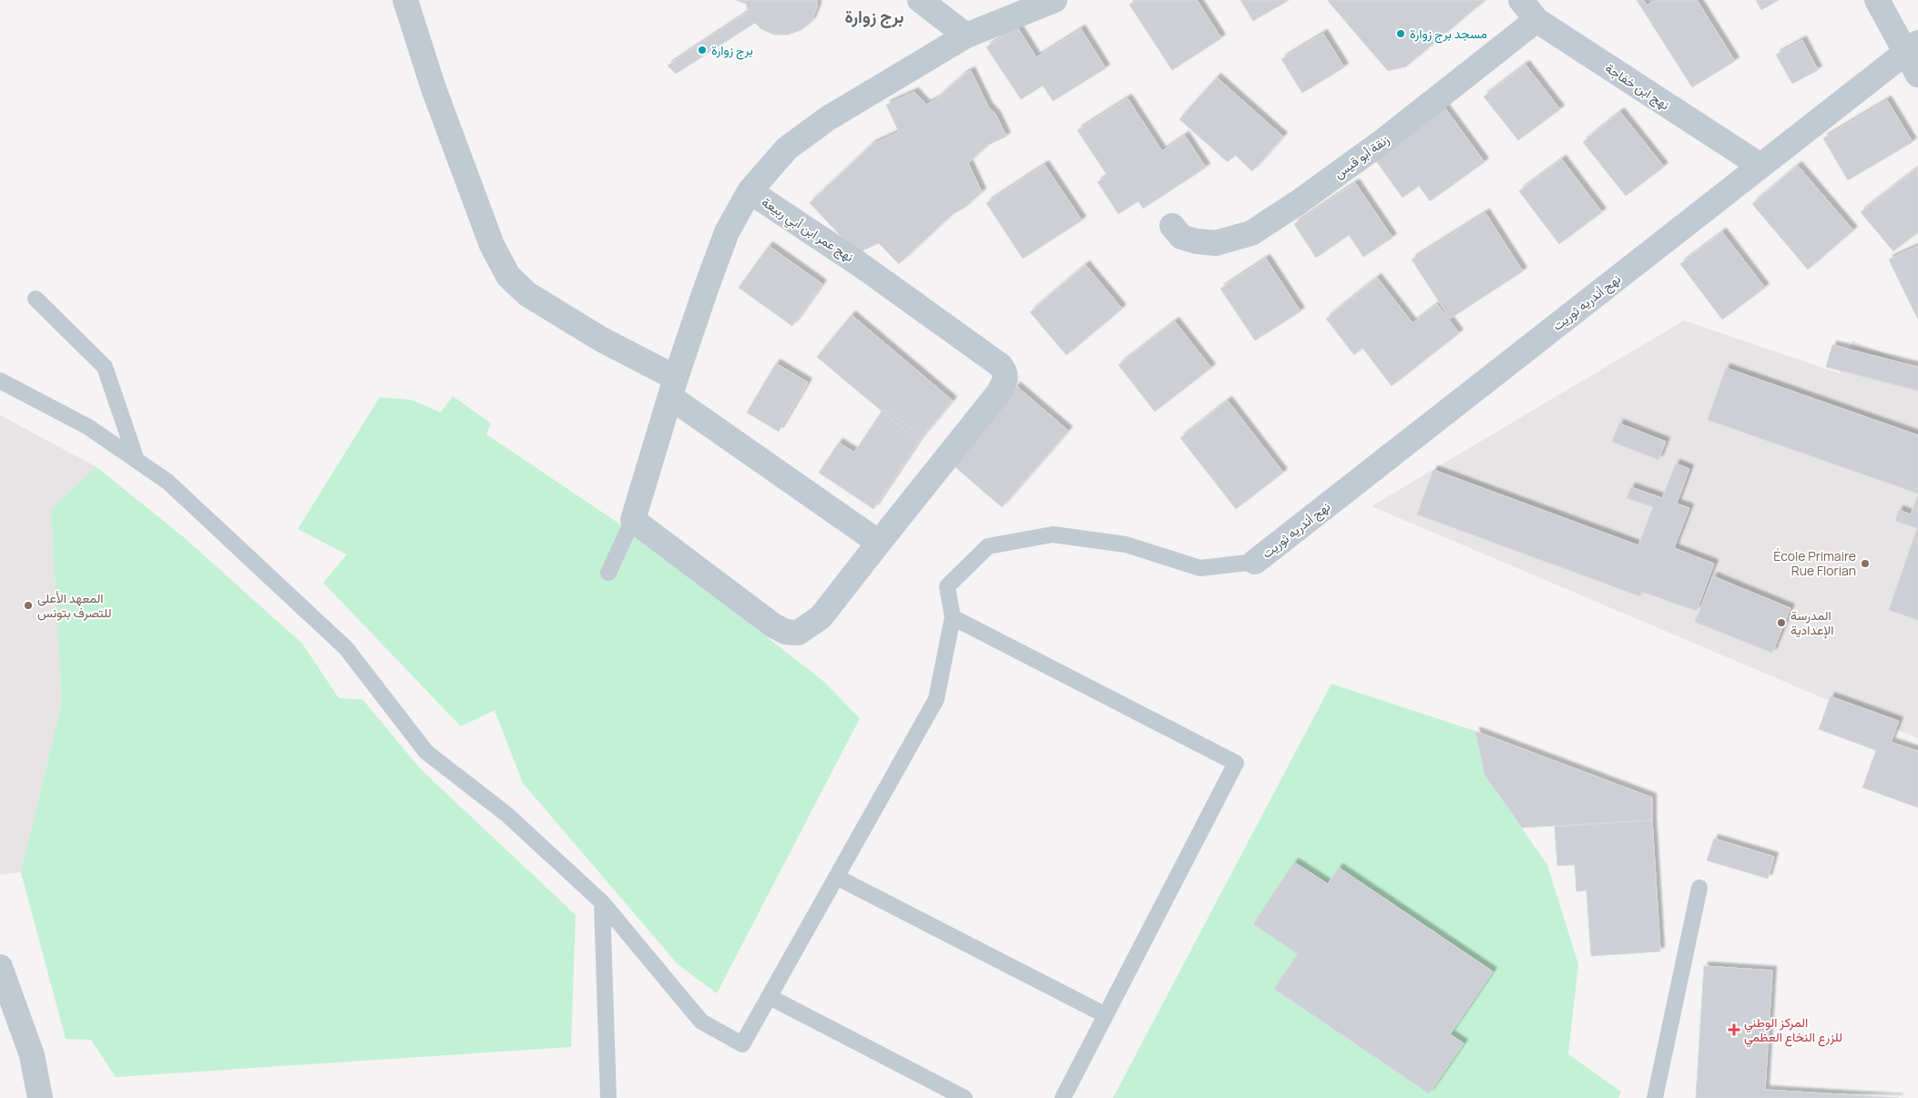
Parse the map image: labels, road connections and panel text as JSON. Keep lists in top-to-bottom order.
{
  "streets": {
    "street": [
      "نهج ابن خفاجة",
      "زنقة أبو قيس",
      "نهج عمر ابن أبي ربيعة",
      "نهج أندريه ثوريت"
    ]
  },
  "crossings": [
    ["نهج ابن خفاجة", "زنقة أبو قيس"],
    ["نهج ابن خفاجة", "نهج أندريه ثوريت"]
  ],
  "districts": ["برج زوارة"],
  "places": {
    "other": [
      "مسجد برج زوارة",
      "برج زوارة",
      "École Primaire Rue Florian",
      "المعهد الأعلى للتصرف بتونس",
      "المدرسة الإعدادية"
    ],
    "health": ["المركز الوطني للزرع النخاع العظمي"]
  }
}
